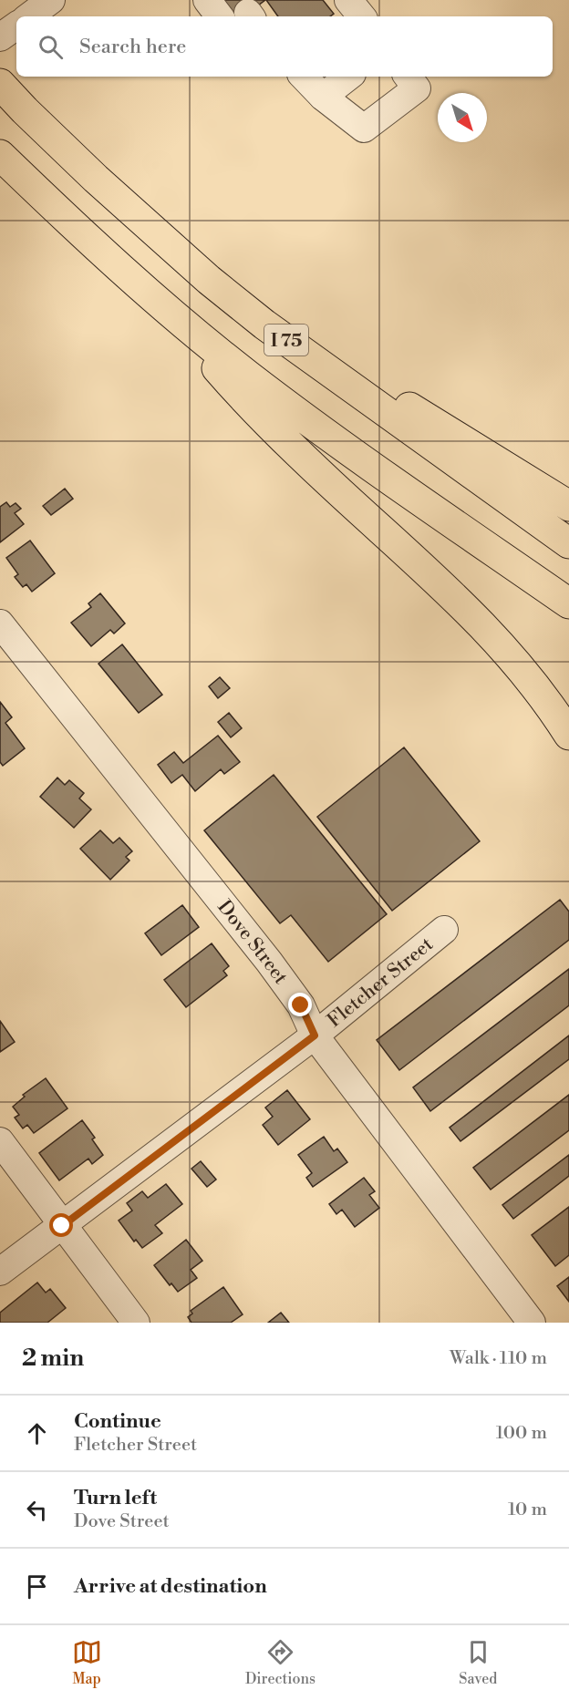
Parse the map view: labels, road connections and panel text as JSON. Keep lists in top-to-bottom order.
{
  "streets": {
    "highway": ["I 75"],
    "street": ["Dove Street", "Fletcher Street"]
  },
  "crossings": [
    ["Dove Street", "Fletcher Street"]
  ],
  "north": "bottom right",
  "page": {
    "search": "Search here",
    "heading": ["2 min", "Walk · 110 m"],
    "list": [
      ["Continue", "Fletcher Street", "100 m"],
      ["Turn left", "Dove Street", "10 m"],
      "Arrive at destination"
    ],
    "nav": ["Map", "Directions", "Saved"]
  }
}
